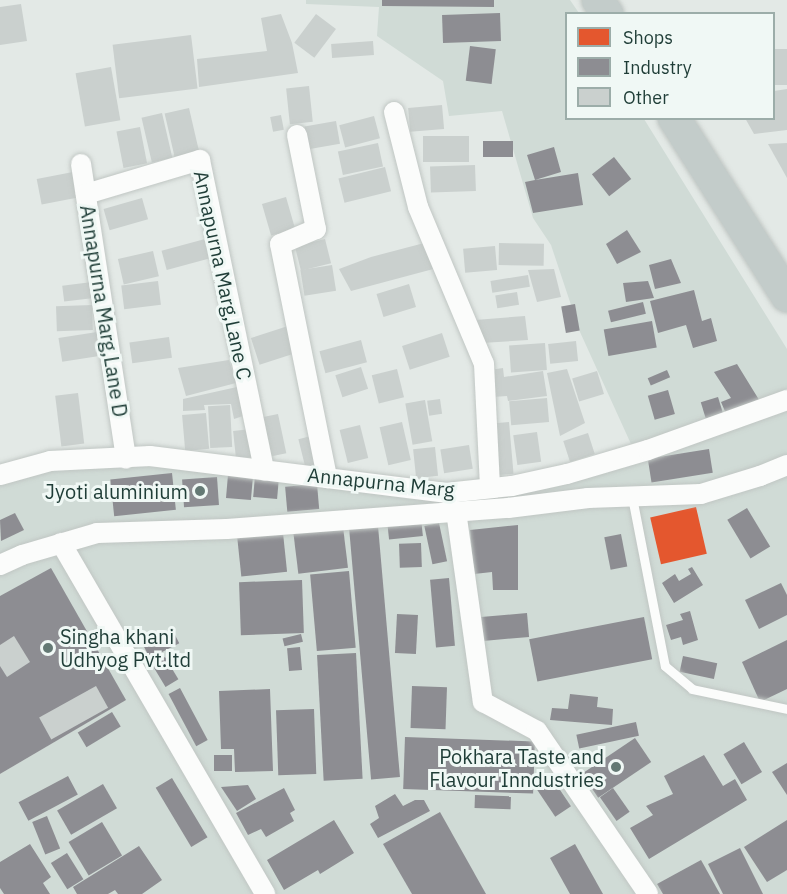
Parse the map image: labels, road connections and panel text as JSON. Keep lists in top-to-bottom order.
{
  "streets": {
    "street": ["Annapurna Marg,Lane C", "Annapurna Marg,Lane D", "Annapurna Marg"]
  },
  "crossings": [
    ["Annapurna Marg,Lane C", "Annapurna Marg,Lane D"],
    ["Annapurna Marg,Lane C", "Annapurna Marg"],
    ["Annapurna Marg,Lane D", "Annapurna Marg"]
  ],
  "places": ["Jyoti aluminium", "Singha khani Udhyog Pvt.ltd", "Pokhara Taste and Flavour Inndustries"],
  "legend": ["Shops", "Industry", "Other"]
}
